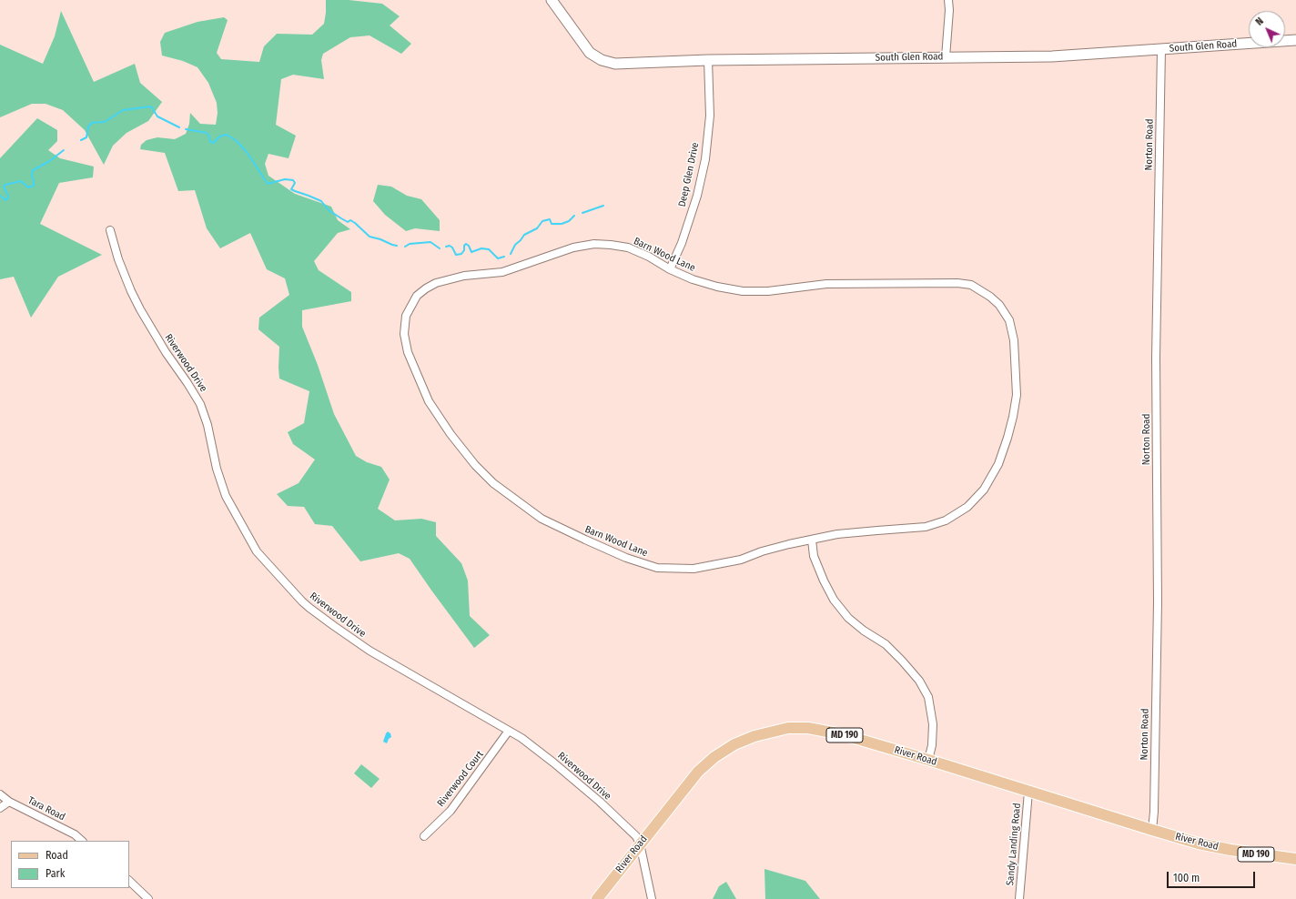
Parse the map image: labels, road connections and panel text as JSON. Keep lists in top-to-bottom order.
{
  "streets": {
    "main road": ["South Glen Road", "MD 190", "River Road"],
    "street": [
      "Norton Road",
      "Deep Glen Drive",
      "Barn Wood Lane",
      "Riverwood Drive",
      "Riverwood Court",
      "Tara Road",
      "Sandy Landing Road"
    ]
  },
  "crossings": [
    ["South Glen Road", "Norton Road"],
    ["South Glen Road", "Deep Glen Drive"],
    ["Norton Road", "River Road"],
    ["Deep Glen Drive", "Barn Wood Lane"],
    ["Riverwood Drive", "River Road"],
    ["Riverwood Drive", "Riverwood Court"],
    ["River Road", "Sandy Landing Road"]
  ],
  "legend": ["Road", "Park"],
  "scale_bar": "100 m",
  "north": "top left"
}
